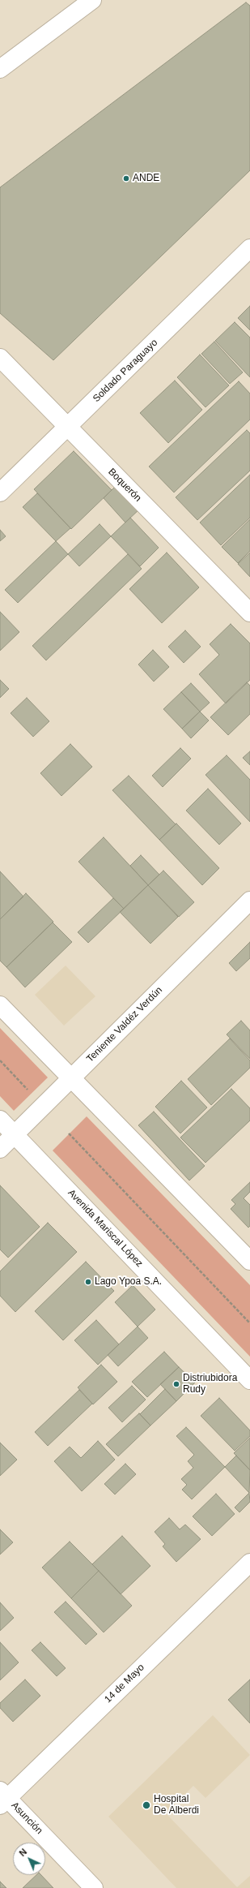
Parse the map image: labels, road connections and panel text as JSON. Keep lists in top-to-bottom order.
{
  "streets": {
    "street": [
      "Soldado Paraguayo",
      "Boquerón",
      "Teniente Valdéz Verdún",
      "Avenida Mariscal López",
      "14 de Mayo",
      "Asunción"
    ]
  },
  "crossings": [
    ["Soldado Paraguayo", "Boquerón"],
    ["Teniente Valdéz Verdún", "Avenida Mariscal López"],
    ["14 de Mayo", "Asunción"]
  ],
  "places": [
    "ANDE",
    "Lago Ypoa S.A.",
    "Distriubidora Rudy",
    "Hospital De Alberdi"
  ],
  "north": "top left"
}
